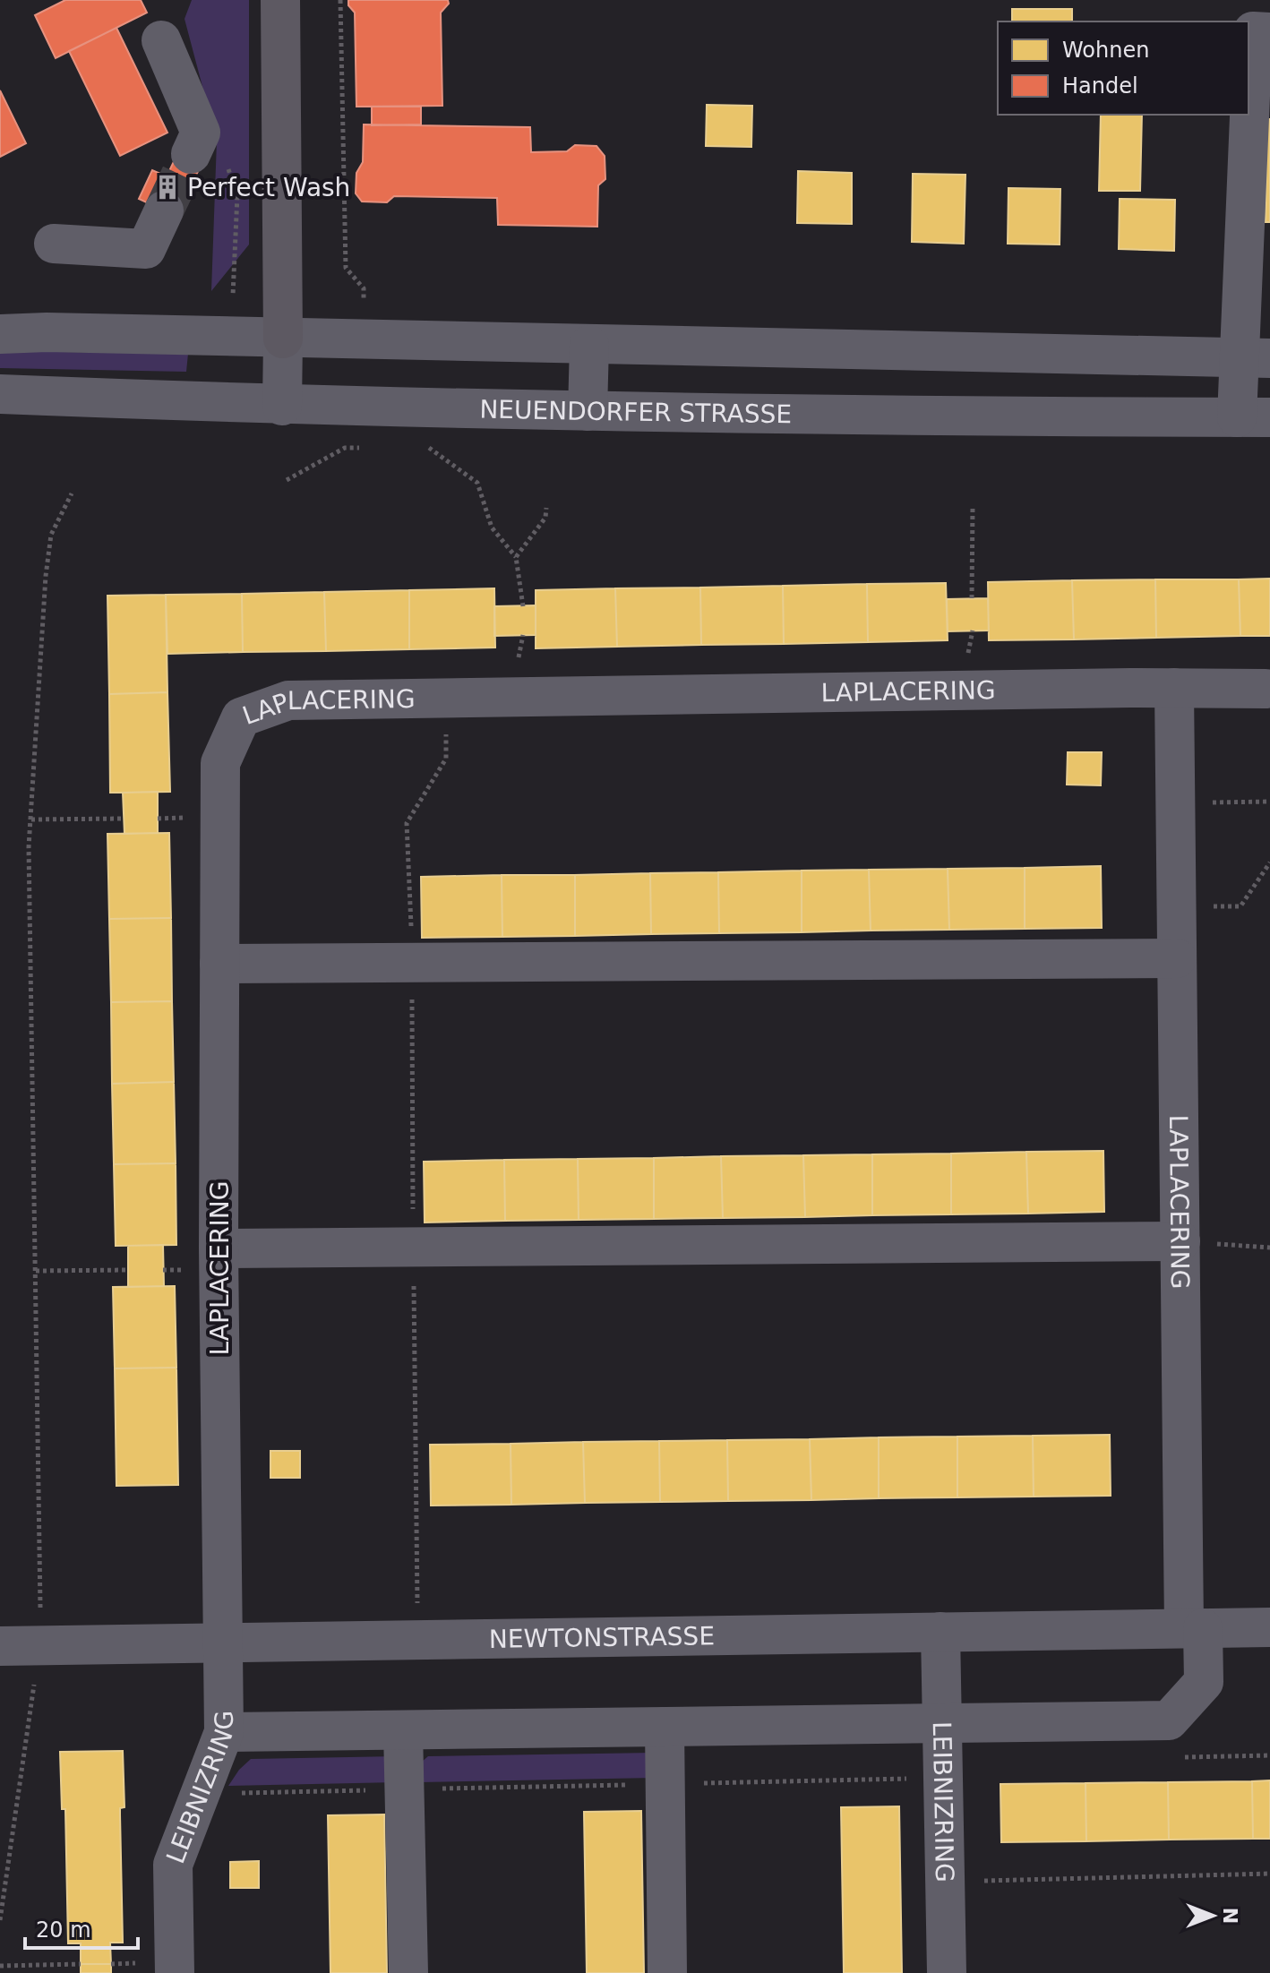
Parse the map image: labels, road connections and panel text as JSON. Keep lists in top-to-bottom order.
{
  "streets": {
    "street": [
      "NEUENDORFER STRASSE",
      "LAPLACERING",
      "NEWTONSTRASSE",
      "LEIBNIZRING"
    ]
  },
  "crossings": [
    ["LAPLACERING", "NEWTONSTRASSE"],
    ["LAPLACERING", "LEIBNIZRING"],
    ["NEWTONSTRASSE", "LEIBNIZRING"]
  ],
  "places": {
    "building": ["Perfect Wash"]
  },
  "legend": ["Wohnen", "Handel"],
  "scale_bar": "20 m",
  "north": "right"
}
